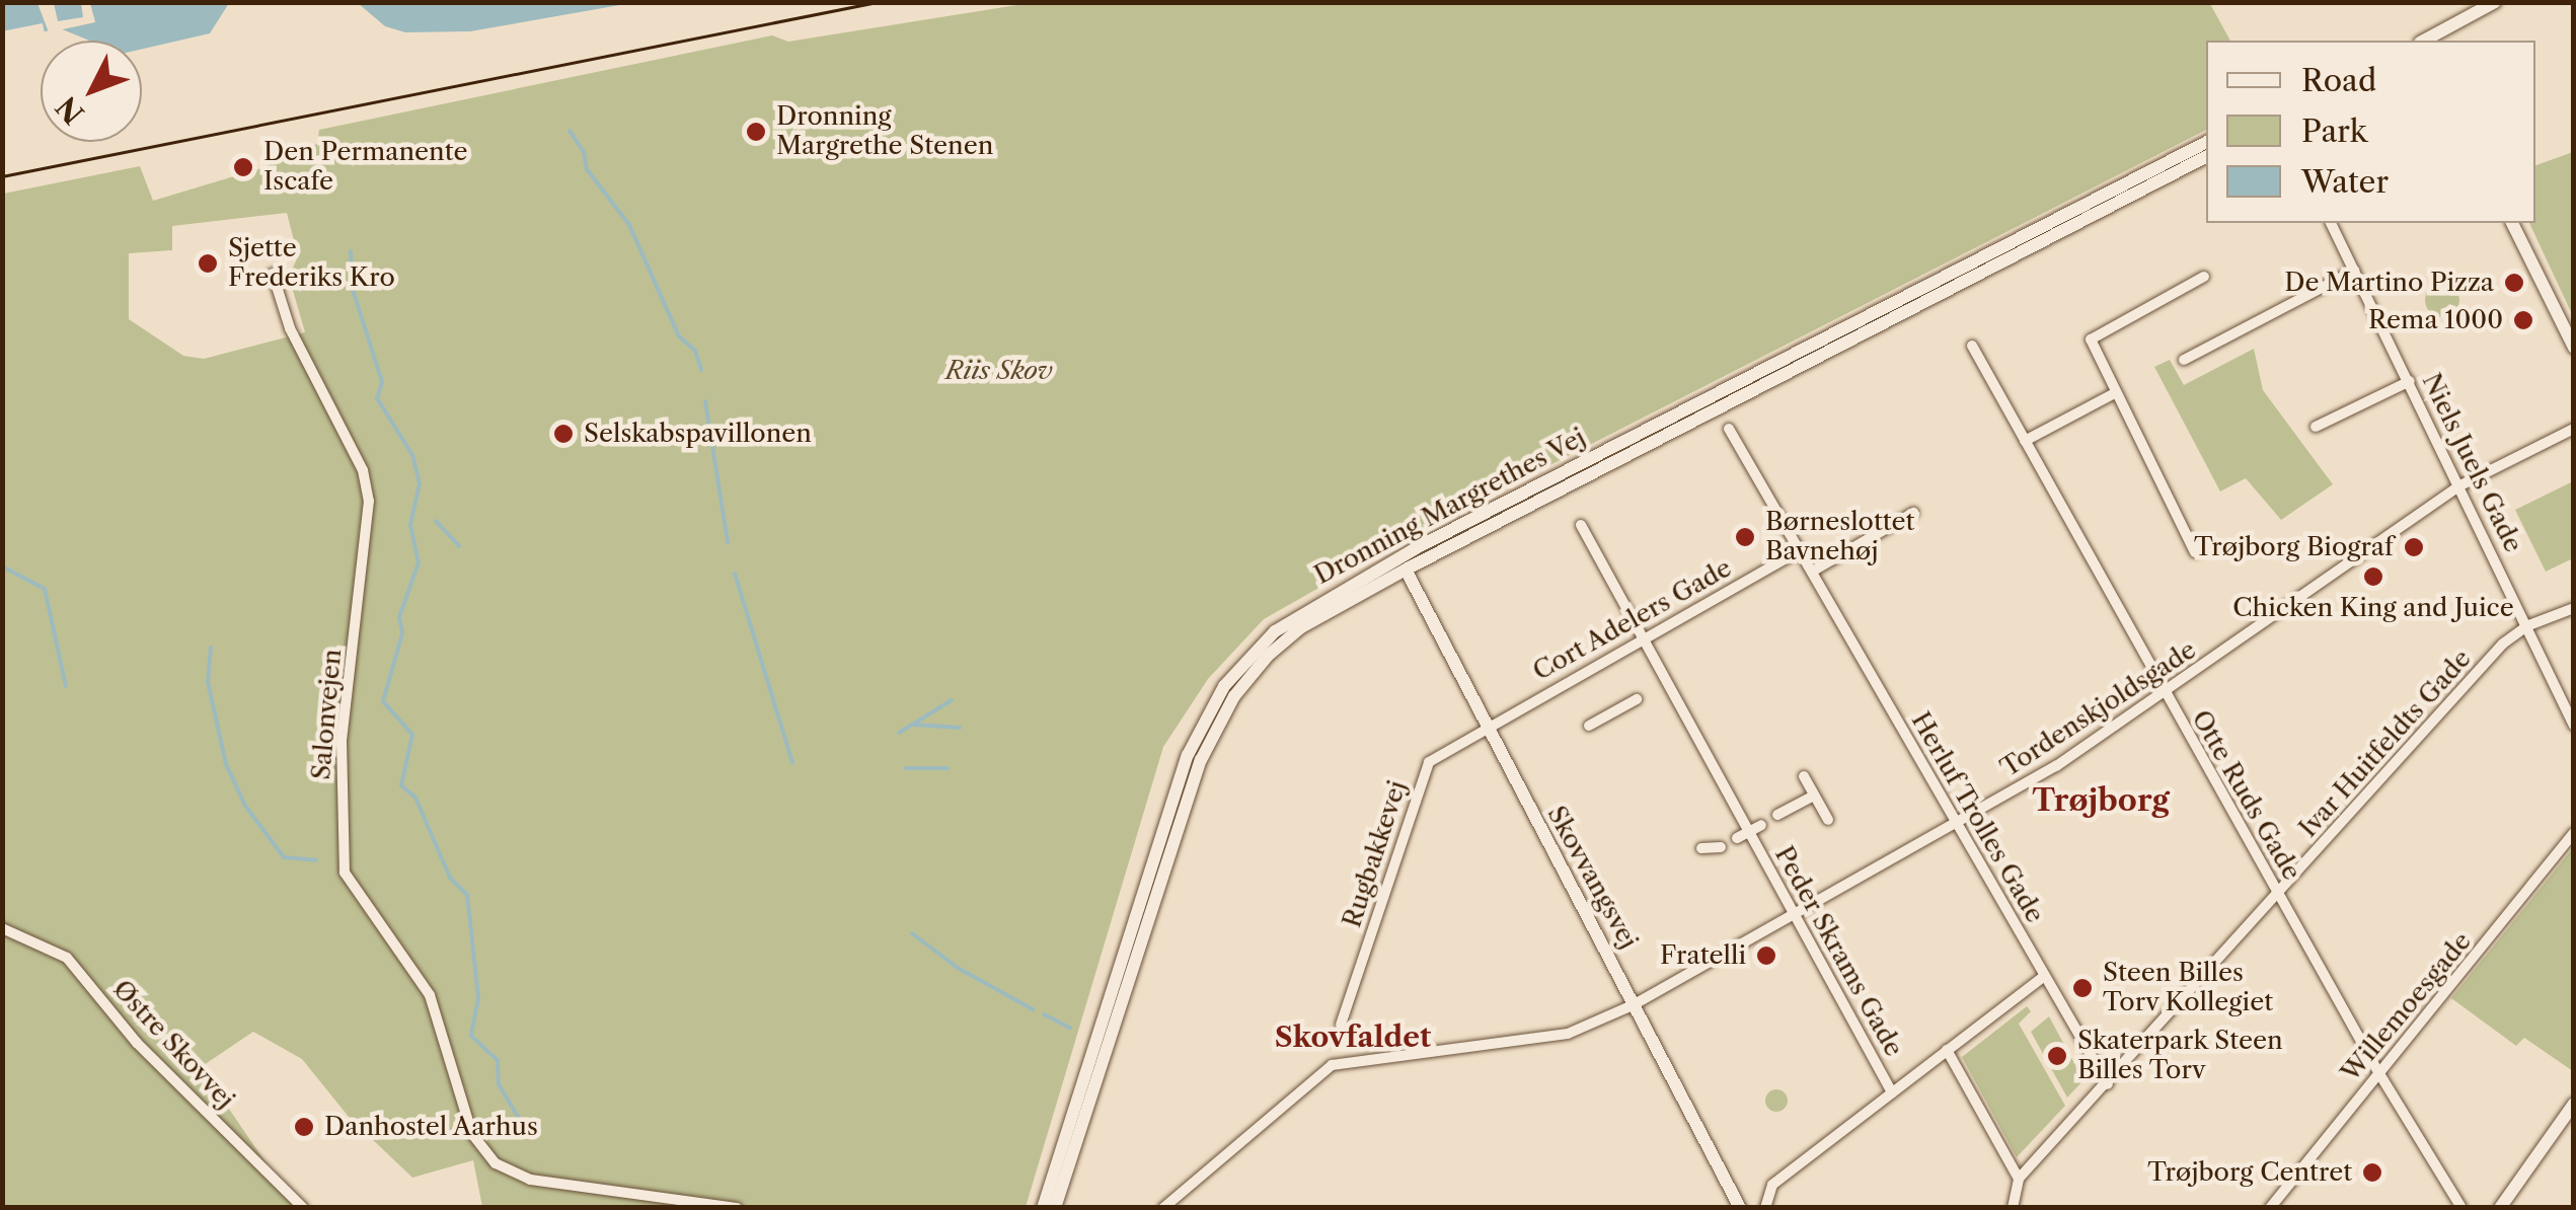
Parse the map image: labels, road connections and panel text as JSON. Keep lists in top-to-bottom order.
{
  "streets": {
    "street": [
      "Niels Juels Gade",
      "Dronning Margrethes Vej",
      "Cort Adelers Gade",
      "Tordenskjoldsgade",
      "Salonvejen",
      "Ivar Huitfeldts Gade",
      "Otte Ruds Gade",
      "Herluf Trolles Gade",
      "Rugbakkevej",
      "Skovvangsvej",
      "Peder Skrams Gade",
      "Willemoesgade",
      "Østre Skovvej"
    ]
  },
  "crossings": [
    ["Niels Juels Gade", "Tordenskjoldsgade"],
    ["Niels Juels Gade", "Ivar Huitfeldts Gade"],
    ["Dronning Margrethes Vej", "Skovvangsvej"],
    ["Cort Adelers Gade", "Herluf Trolles Gade"],
    ["Cort Adelers Gade", "Rugbakkevej"],
    ["Cort Adelers Gade", "Skovvangsvej"],
    ["Cort Adelers Gade", "Peder Skrams Gade"],
    ["Tordenskjoldsgade", "Otte Ruds Gade"],
    ["Tordenskjoldsgade", "Herluf Trolles Gade"],
    ["Tordenskjoldsgade", "Skovvangsvej"],
    ["Tordenskjoldsgade", "Peder Skrams Gade"],
    ["Ivar Huitfeldts Gade", "Otte Ruds Gade"],
    ["Ivar Huitfeldts Gade", "Herluf Trolles Gade"],
    ["Otte Ruds Gade", "Willemoesgade"],
    ["Rugbakkevej", "Skovvangsvej"]
  ],
  "districts": ["Trøjborg", "Skovfaldet"],
  "parks": ["Riis Skov"],
  "places": [
    "Dronning Margrethe Stenen",
    "Den Permanente Iscafe",
    "Sjette Frederiks Kro",
    "De Martino Pizza",
    "Rema 1000",
    "Selskabspavillonen",
    "Børneslottet Bavnehøj",
    "Trøjborg Biograf",
    "Chicken King and Juice",
    "Fratelli",
    "Steen Billes Torv Kollegiet",
    "Skaterpark Steen Billes Torv",
    "Danhostel Aarhus",
    "Trøjborg Centret"
  ],
  "legend": ["Road", "Park", "Water"],
  "north": "bottom left"
}
